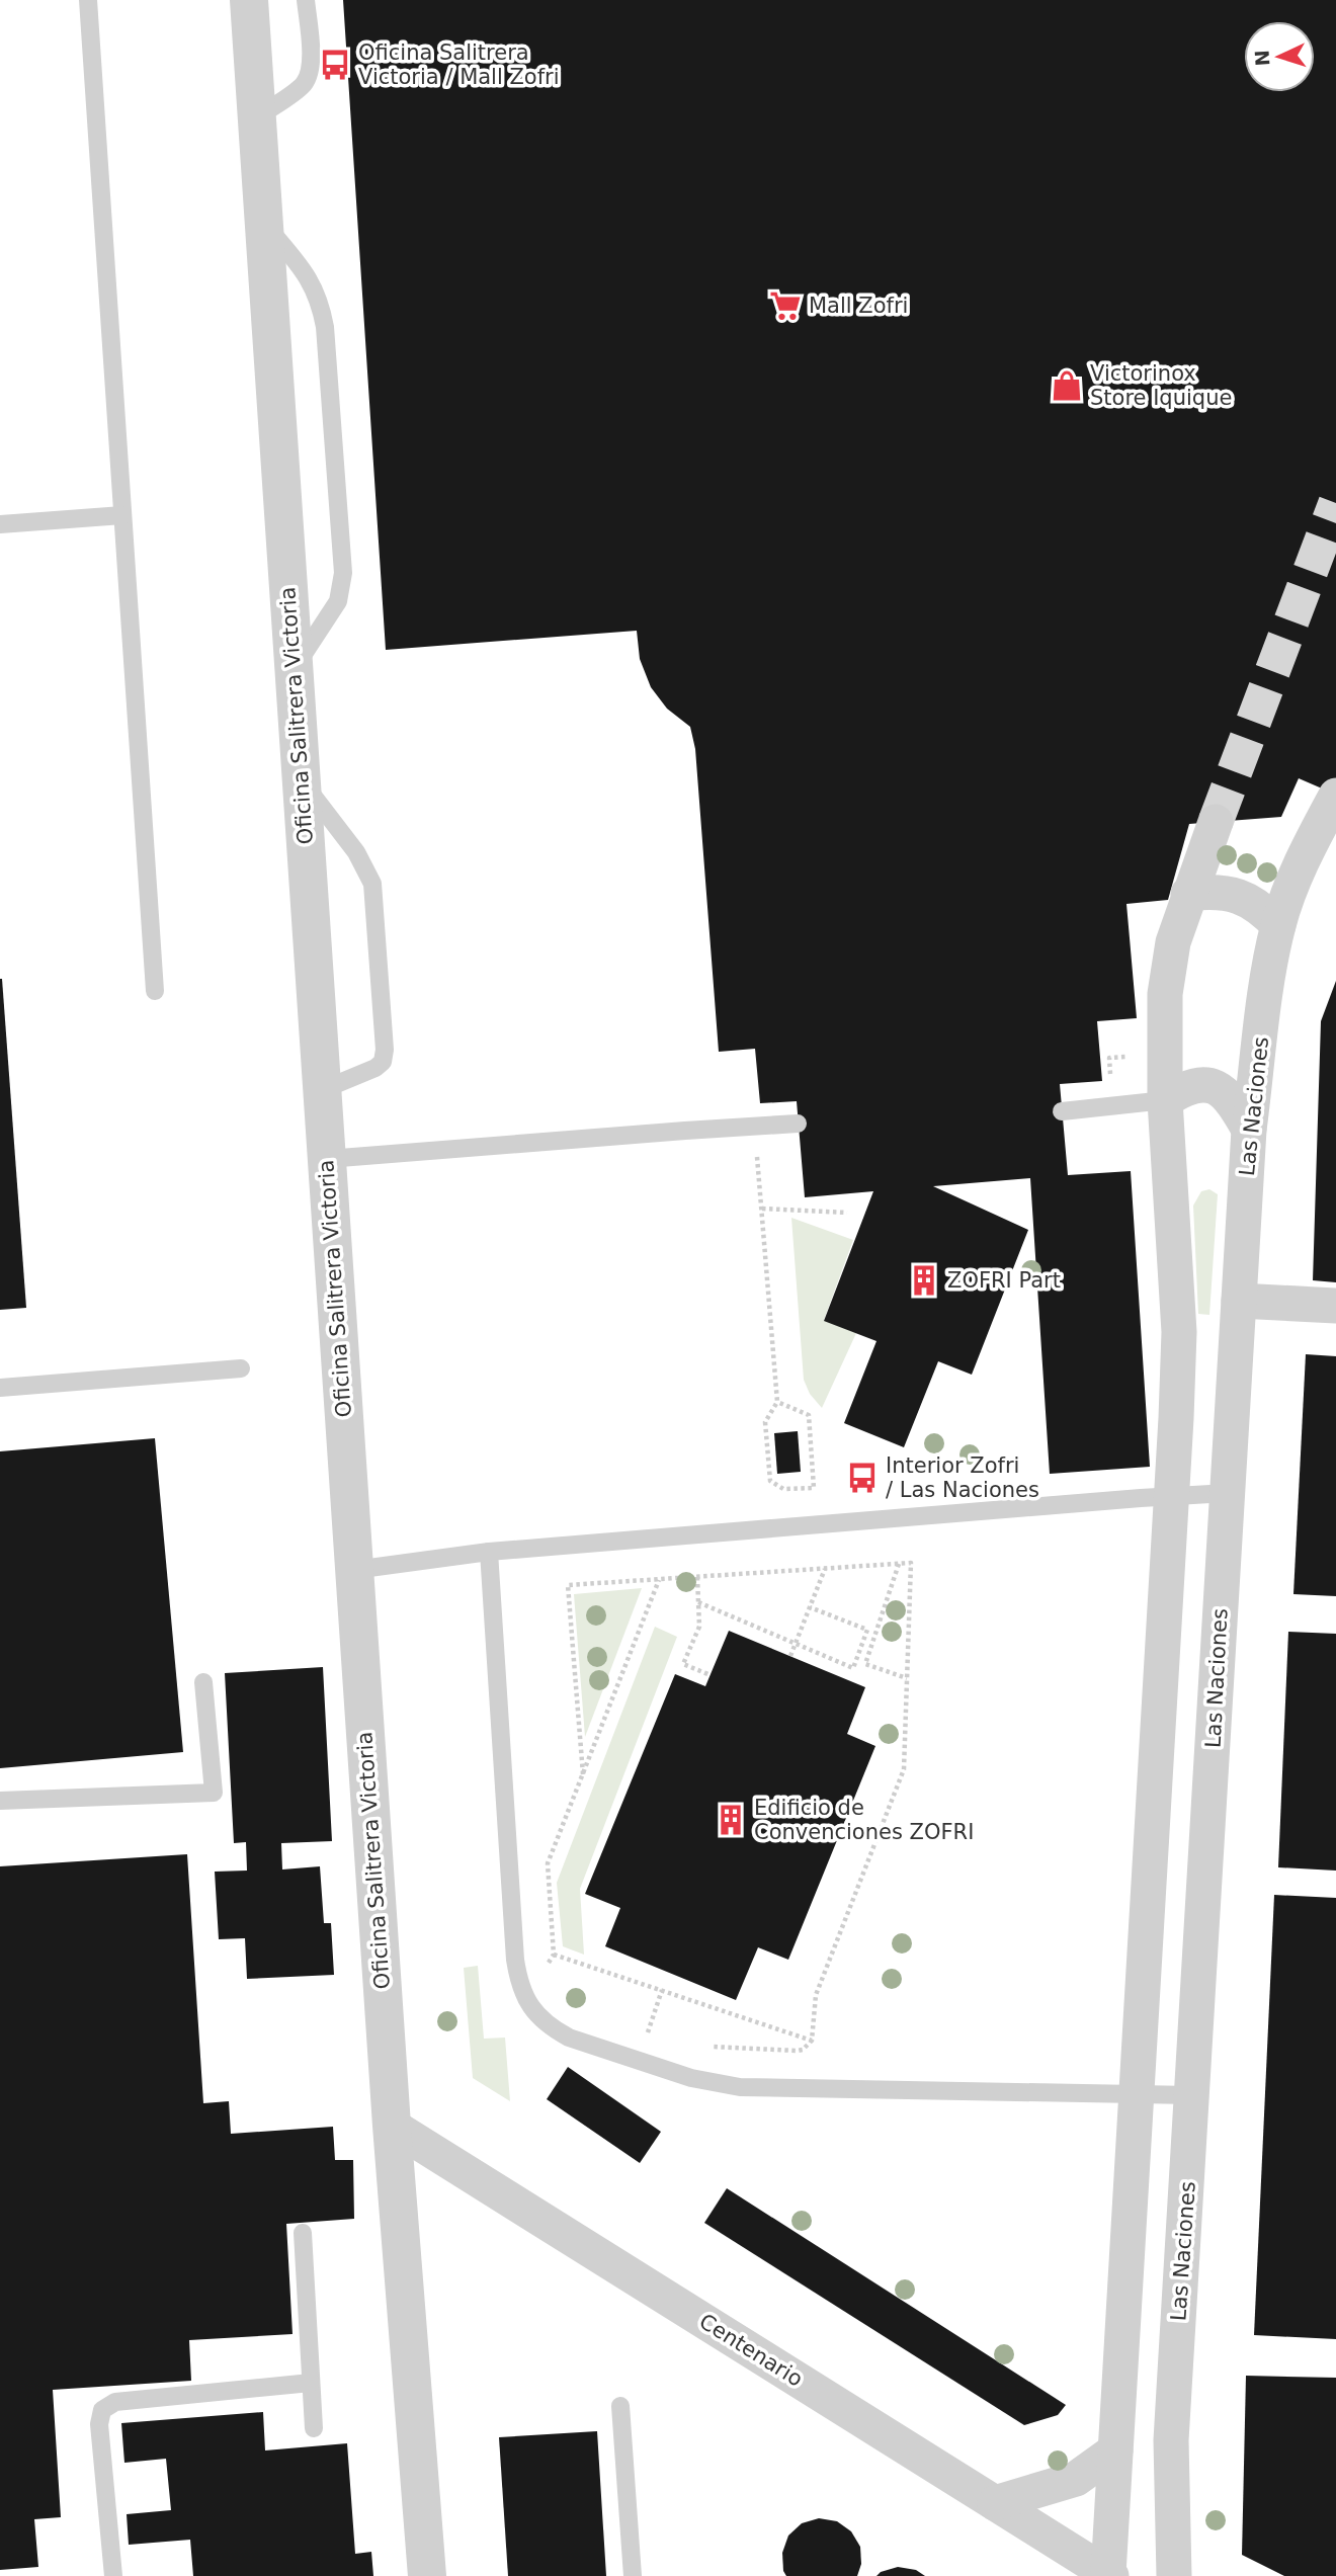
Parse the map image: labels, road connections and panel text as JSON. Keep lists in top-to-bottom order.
{
  "streets": {
    "street": ["Oficina Salitrera Victoria", "Las Naciones", "Centenario"]
  },
  "crossings": [
    ["Oficina Salitrera Victoria", "Centenario"]
  ],
  "places": {
    "bus stop": ["Oficina Salitrera Victoria / Mall Zofri", "Interior Zofri / Las Naciones"],
    "supermarket": ["Mall Zofri"],
    "shop": ["Victorinox Store Iquique"],
    "building": ["ZOFRI Part", "Edificio de Convenciones ZOFRI"]
  },
  "north": "left"
}
